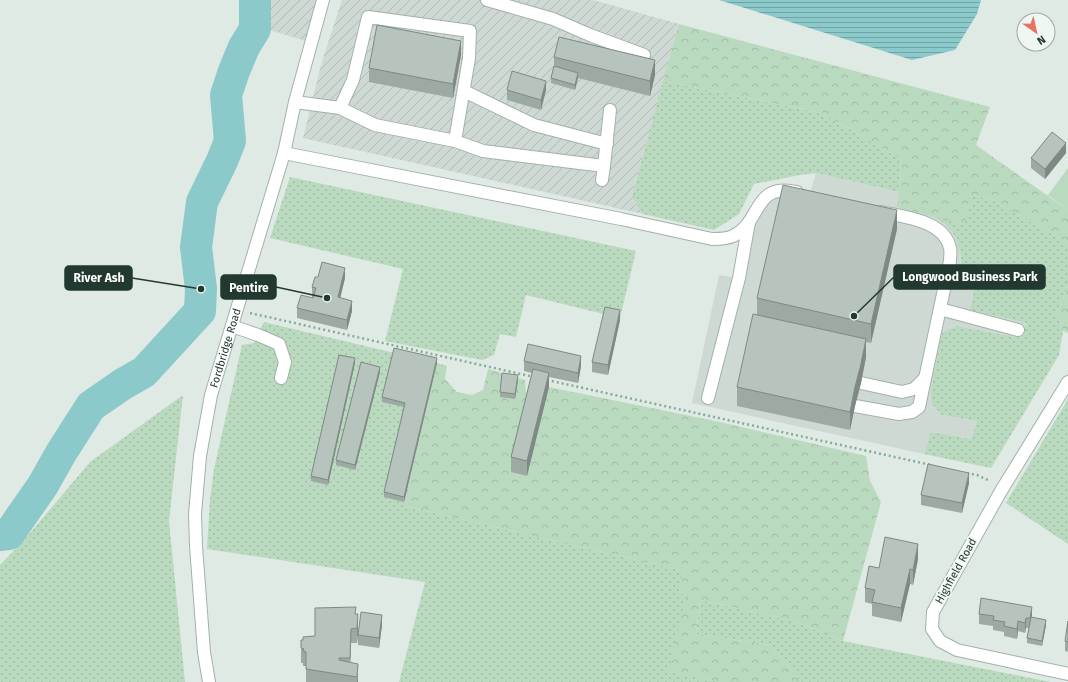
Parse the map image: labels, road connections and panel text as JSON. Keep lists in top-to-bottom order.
{
  "streets": {
    "street": ["Fordbridge Road", "Highfield Road"]
  },
  "places": ["River Ash", "Pentire", "Longwood Business Park"],
  "north": "bottom right"
}
